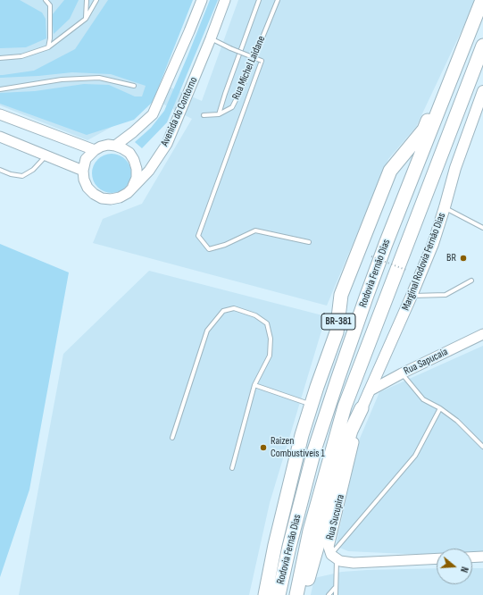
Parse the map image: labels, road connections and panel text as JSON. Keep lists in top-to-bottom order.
{
  "streets": {
    "highway": ["Rodovia Fernão Dias", "BR-381"],
    "main road": ["Marginal Rodovia Fernão Dias"],
    "street": ["Avenida do Contorno", "Rua Sapucaia", "Rua Sucupira"],
    "lane": ["Rua Michel Laidane"]
  },
  "crossings": [
    ["Marginal Rodovia Fernão Dias", "Rua Sapucaia"],
    ["Marginal Rodovia Fernão Dias", "Rua Sucupira"],
    ["Rodovia Fernão Dias", "BR-381"]
  ],
  "places": ["BR", "Raizen Combustíveis 1"],
  "north": "right"
}
